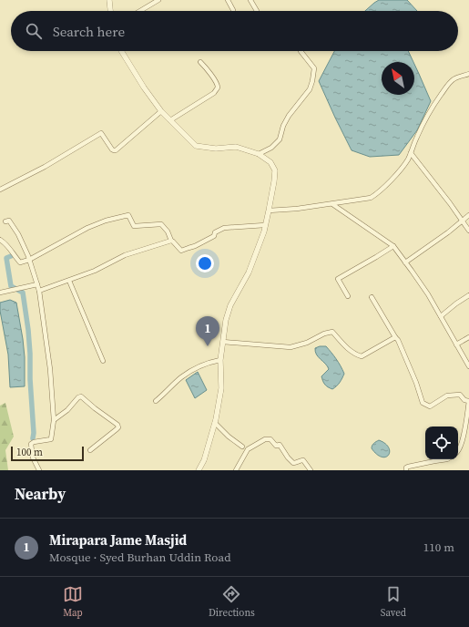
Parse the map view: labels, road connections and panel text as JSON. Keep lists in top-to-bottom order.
{
  "scale_bar": "100 m",
  "north": "top left",
  "page": {
    "search": "Search here",
    "pins": "1",
    "scale": "100 m",
    "heading": "Nearby",
    "list": [
      {
        "mark": "1",
        "name": "Mirapara Jame Masjid",
        "note": "Mosque · Syed Burhan Uddin Road",
        "value": "110 m"
      }
    ],
    "nav": ["Map", "Directions", "Saved"]
  }
}
